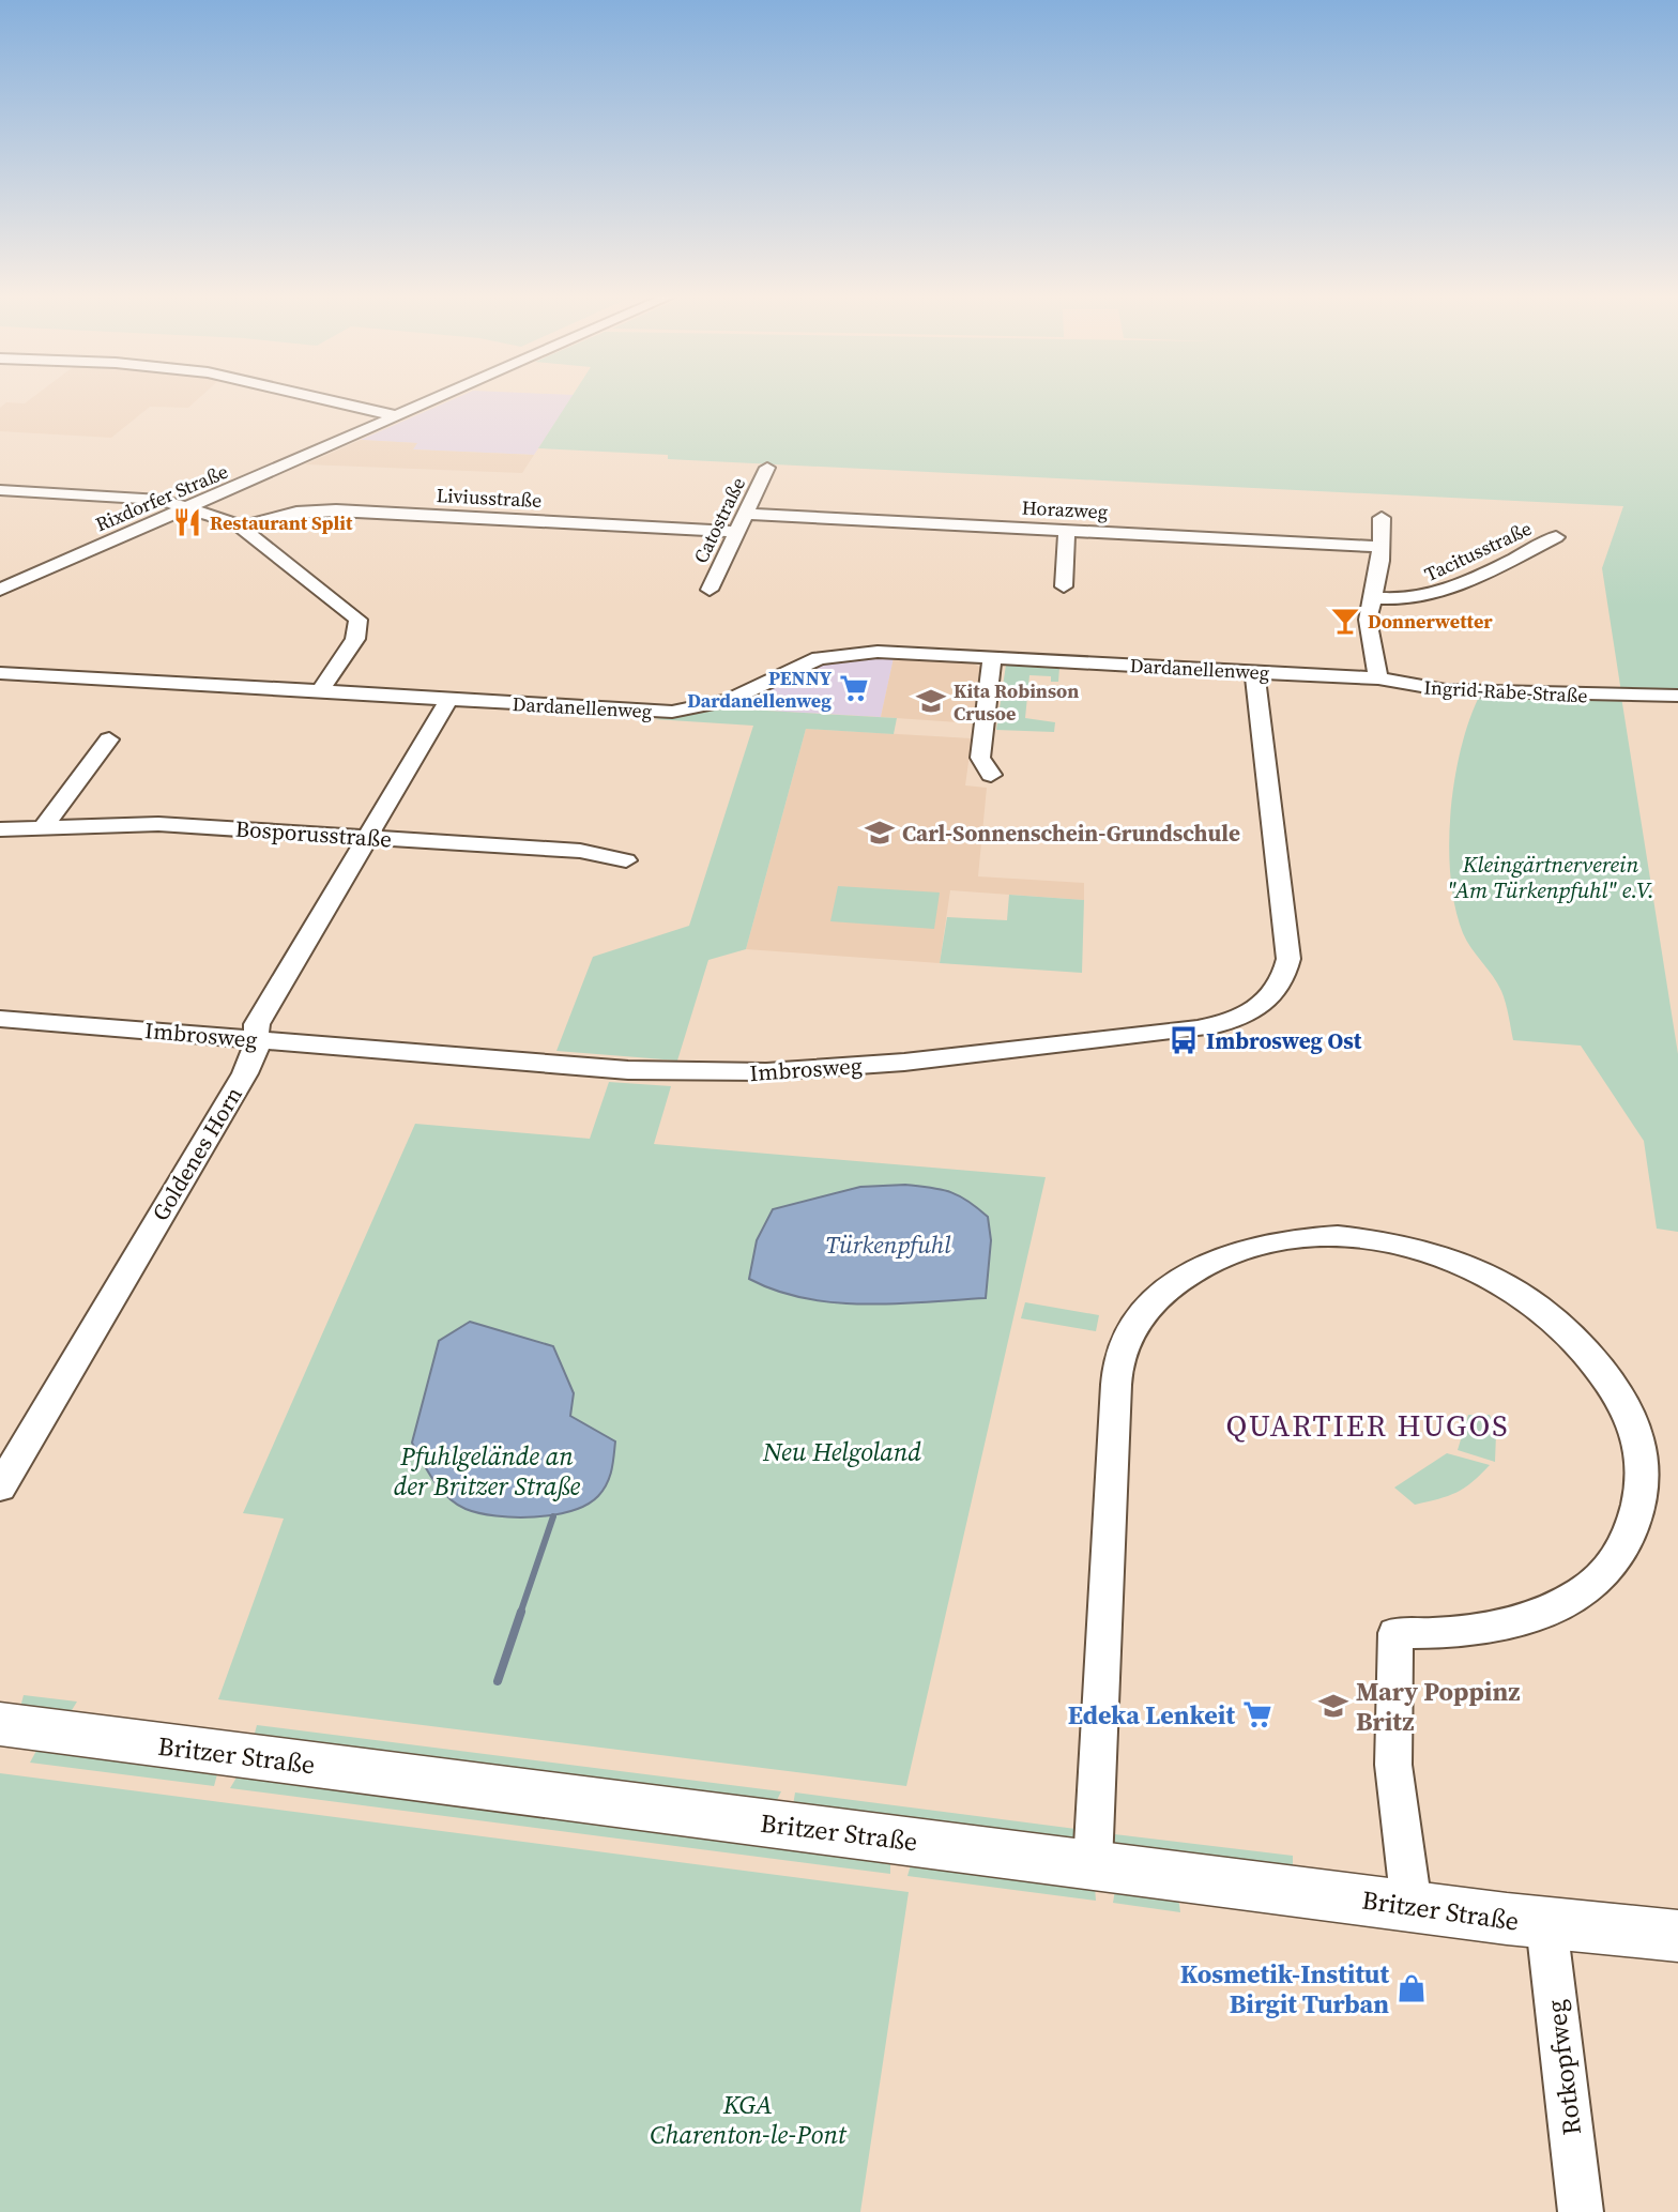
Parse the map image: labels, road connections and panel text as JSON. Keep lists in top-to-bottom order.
{
  "streets": {
    "main road": ["Britzer Straße"],
    "street": [
      "Rixdorfer Straße",
      "Liviusstraße",
      "Horazweg",
      "Catostraße",
      "Tacitusstraße",
      "Dardanellenweg",
      "Ingrid-Rabe-Straße",
      "Bosporusstraße",
      "Imbrosweg",
      "Goldenes Horn",
      "Rotkopfweg"
    ]
  },
  "crossings": [
    ["Liviusstraße", "Catostraße"],
    ["Horazweg", "Catostraße"],
    ["Dardanellenweg", "Ingrid-Rabe-Straße"],
    ["Dardanellenweg", "Imbrosweg"],
    ["Dardanellenweg", "Goldenes Horn"],
    ["Bosporusstraße", "Goldenes Horn"],
    ["Imbrosweg", "Goldenes Horn"],
    ["Britzer Straße", "Rotkopfweg"]
  ],
  "districts": ["QUARTIER HUGOS"],
  "water": ["Türkenpfuhl"],
  "parks": [
    "Kleingärtnerverein \"Am Türkenpfuhl\" e.V.",
    "Neu Helgoland",
    "Pfuhlgelände an der Britzer Straße",
    "KGA Charenton-le-Pont"
  ],
  "places": {
    "restaurant": ["Restaurant Split"],
    "bar": ["Donnerwetter"],
    "supermarket": ["PENNY Dardanellenweg", "Edeka Lenkeit"],
    "school or university": ["Kita Robinson Crusoe", "Carl-Sonnenschein-Grundschule", "Mary Poppinz Britz"],
    "bus stop": ["Imbrosweg Ost"],
    "shop": ["Kosmetik-Institut Birgit Turban"]
  }
}
